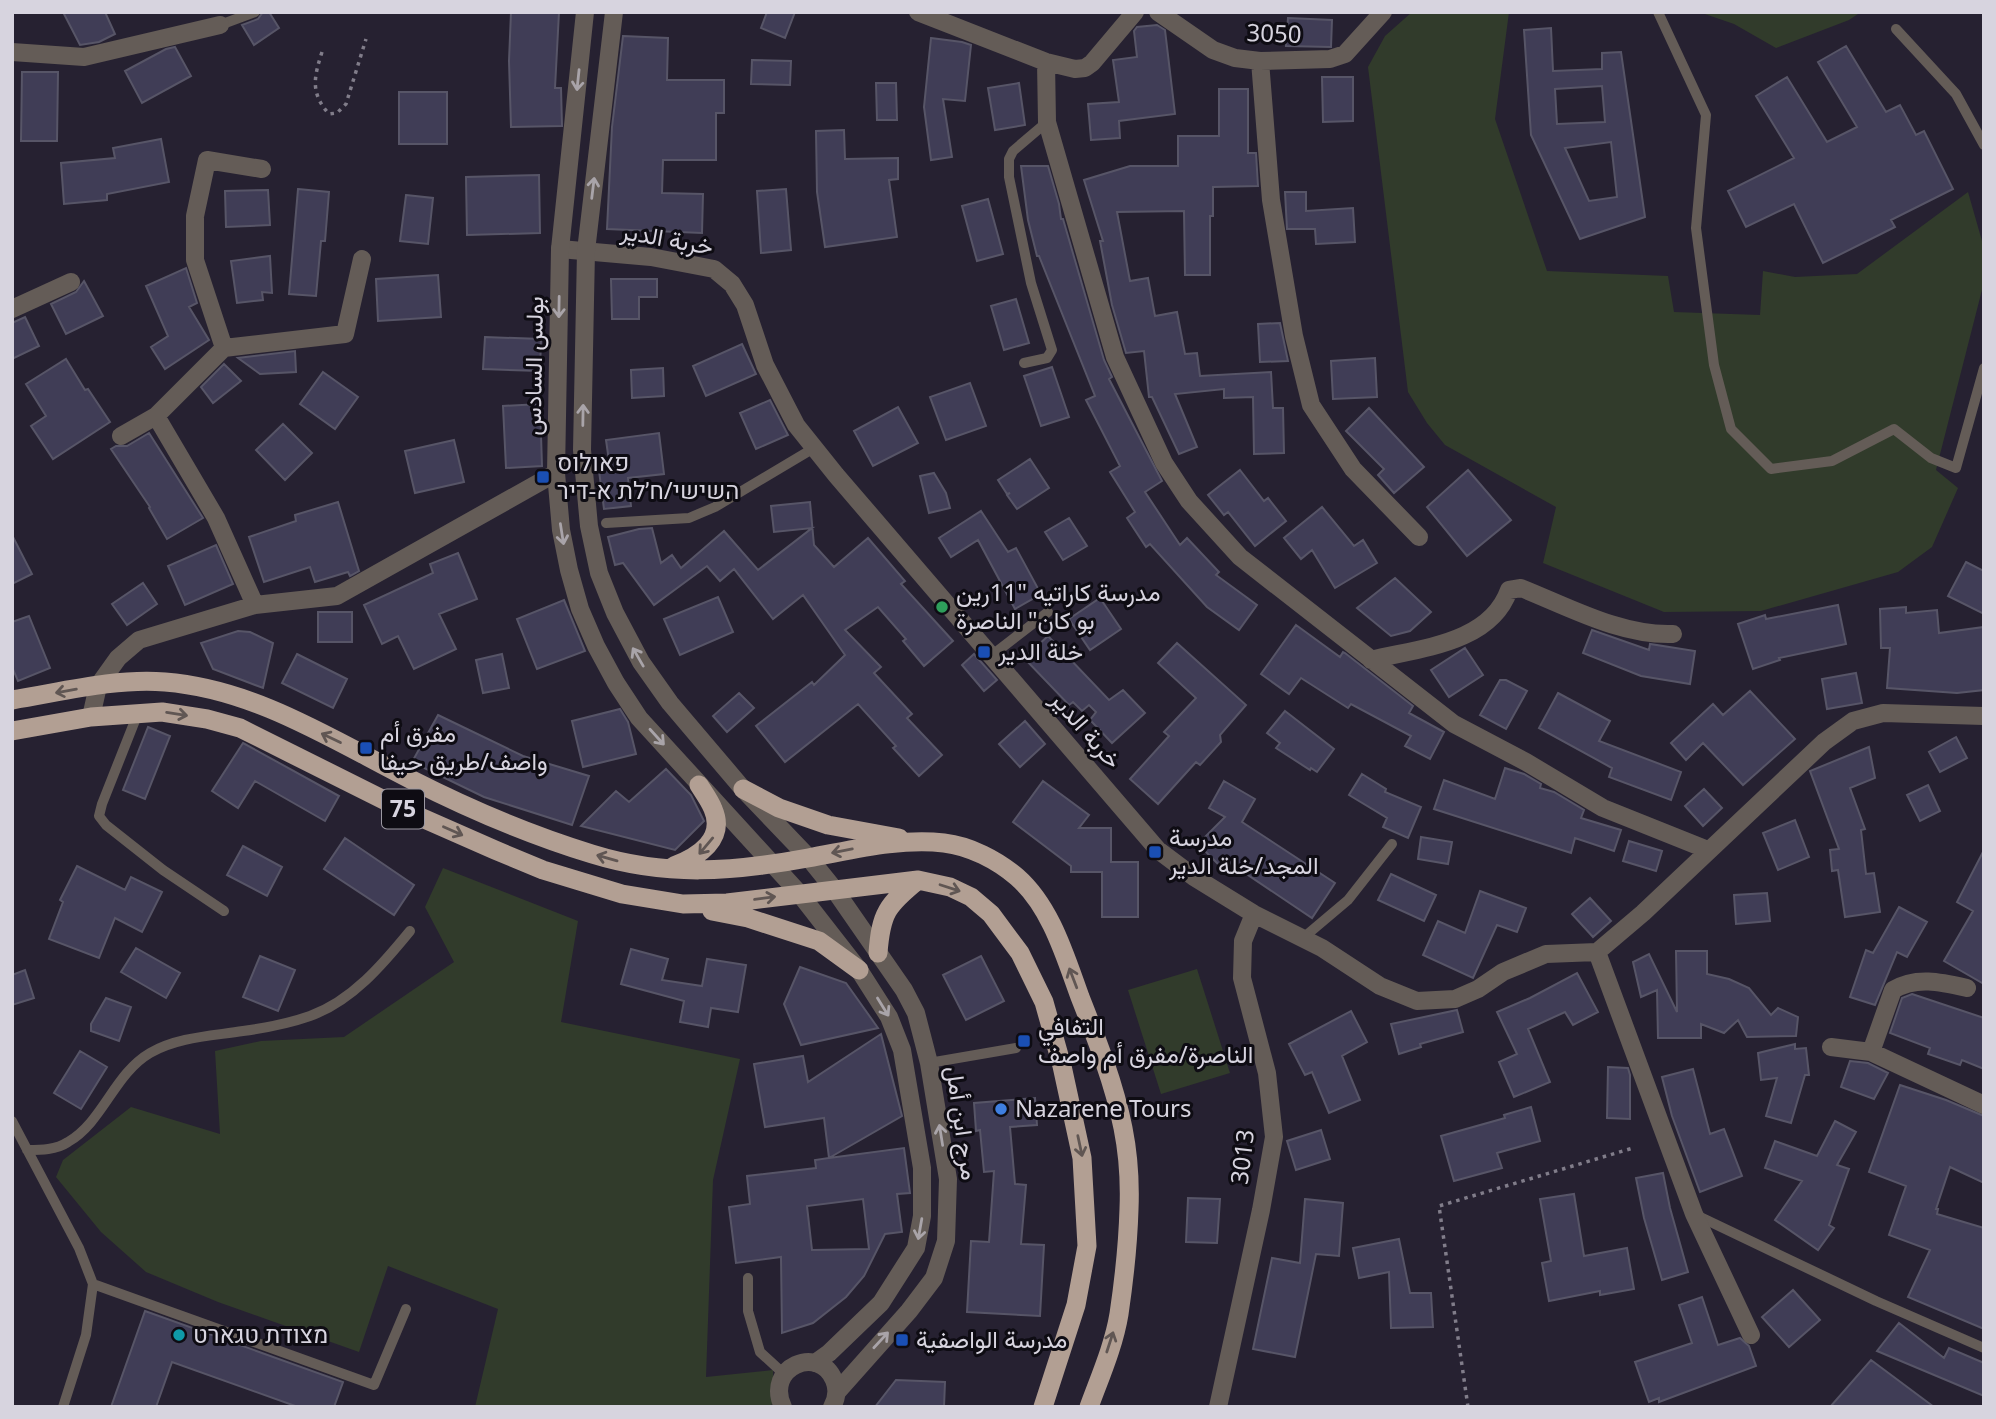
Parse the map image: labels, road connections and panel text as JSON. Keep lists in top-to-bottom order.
{
  "streets": {
    "highway": ["75"],
    "street": [
      "3050",
      "خربة الدير",
      "بولس السادس",
      "مرج ابن أمل",
      "3013"
    ]
  },
  "crossings": [
    ["خربة الدير", "بولس السادس"],
    ["خربة الدير", "3013"],
    ["بولس السادس", "75"],
    ["بولس السادس", "مرج ابن أمل"],
    ["75", "مرج ابن أمل"]
  ],
  "places": {
    "transit": [
      "פאולוס השישי/ח׳לת א-דיר",
      "خلة الدير",
      "مفرق أم واصف/طريق حيفا",
      "مدرسة المجد/خلة الدير",
      "التفافي الناصرة/مفرق أم واصف",
      "مدرسة الواصفية"
    ],
    "other": ["مدرسة كاراتيه \"11رين بو كان\" الناصرة", "Nazarene Tours", "מצודת טגארט"]
  }
}
